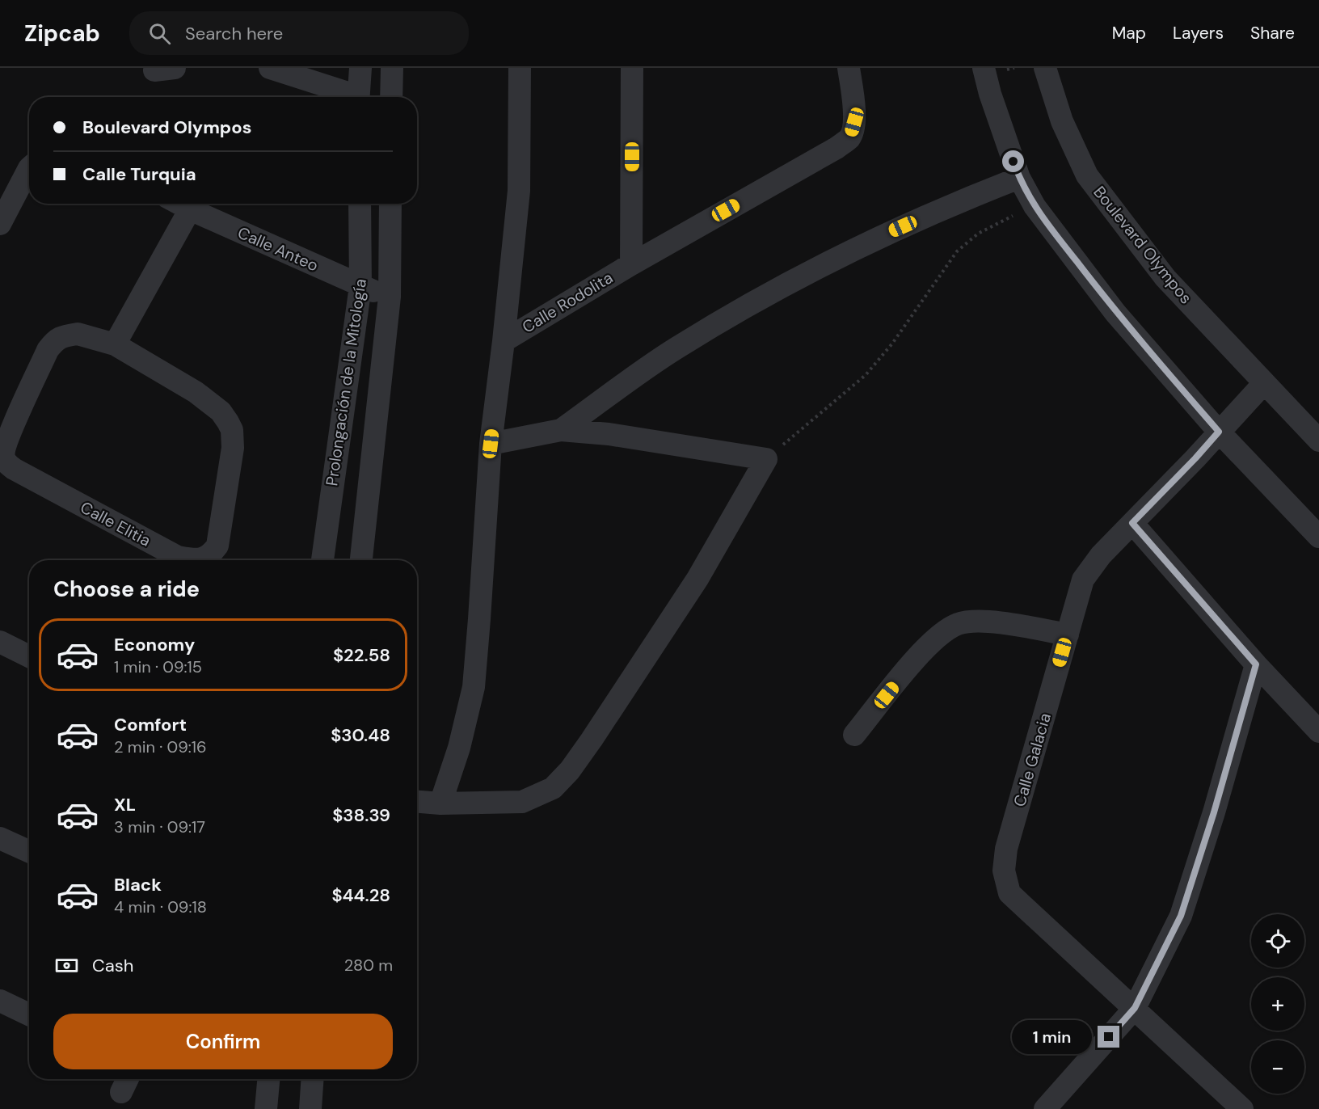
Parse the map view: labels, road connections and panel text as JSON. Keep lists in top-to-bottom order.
{
  "streets": {
    "street": [
      "Boulevard Olympos",
      "Calle Anteo",
      "Calle Rodolita",
      "Prolongación de la Mitología",
      "Calle Elitia",
      "Calle Galacia"
    ]
  },
  "crossings": [
    ["Boulevard Olympos", "Calle Galacia"],
    ["Calle Anteo", "Prolongación de la Mitología"]
  ],
  "page": {
    "header": "Zipcab",
    "search": "Search here",
    "nav": ["Map", "Layers", "Share"],
    "banner": ["Boulevard Olympos", "Calle Turquia"],
    "heading": "Choose a ride",
    "list": [
      {
        "name": "Economy",
        "note": "1 min · 09:15",
        "value": "$22.58"
      },
      {
        "name": "Comfort",
        "note": "2 min · 09:16",
        "value": "$30.48"
      },
      {
        "name": "XL",
        "note": "3 min · 09:17",
        "value": "$38.39"
      },
      {
        "name": "Black",
        "note": "4 min · 09:18",
        "value": "$44.28"
      }
    ],
    "map_buttons": ["+", "−"],
    "pay": ["Cash", "280 m"],
    "buttons": "Confirm",
    "bubble": "1 min"
  }
}
